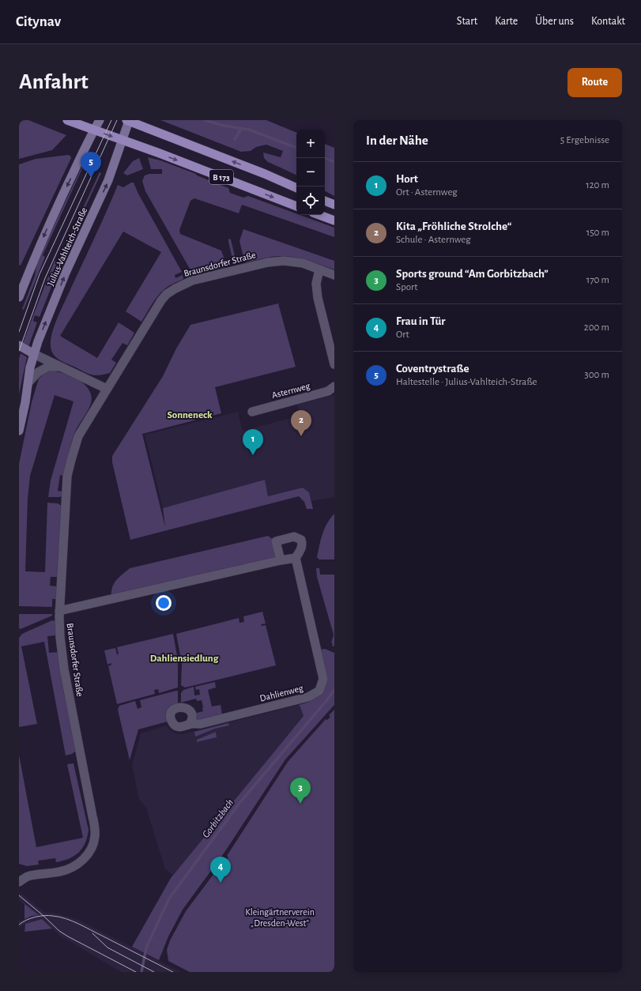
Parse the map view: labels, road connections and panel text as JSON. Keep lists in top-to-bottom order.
{
  "streets": {
    "main road": ["B 173", "Julius-Vahlteich-Straße"],
    "street": ["Braunsdorfer Straße", "Asternweg", "Dahlienweg"]
  },
  "crossings": [
    ["B 173", "Julius-Vahlteich-Straße"]
  ],
  "districts": ["Sonneneck", "Dahliensiedlung"],
  "water": ["Gorbitzbach"],
  "parks": ["Kleingärtnerverein „Dresden-West“"],
  "page": {
    "header": "Citynav",
    "nav": [
      "Start",
      "Karte",
      "Über uns",
      "Kontakt"
    ],
    "buttons": "Route",
    "title": "Anfahrt",
    "heading": ["In der Nähe", "5 Ergebnisse"],
    "map_buttons": ["+", "−"],
    "pins": [
      "5",
      "2",
      "1",
      "3",
      "4"
    ],
    "list": [
      {
        "mark": "1",
        "name": "Hort",
        "note": "Ort · Asternweg",
        "value": "120 m"
      },
      {
        "mark": "2",
        "name": "Kita „Fröhliche Strolche“",
        "note": "Schule · Asternweg",
        "value": "150 m"
      },
      {
        "mark": "3",
        "name": "Sports ground “Am Gorbitzbach”",
        "note": "Sport",
        "value": "170 m"
      },
      {
        "mark": "4",
        "name": "Frau in Tür",
        "note": "Ort",
        "value": "200 m"
      },
      {
        "mark": "5",
        "name": "Coventrystraße",
        "note": "Haltestelle · Julius-Vahlteich-Straße",
        "value": "300 m"
      }
    ]
  }
}
